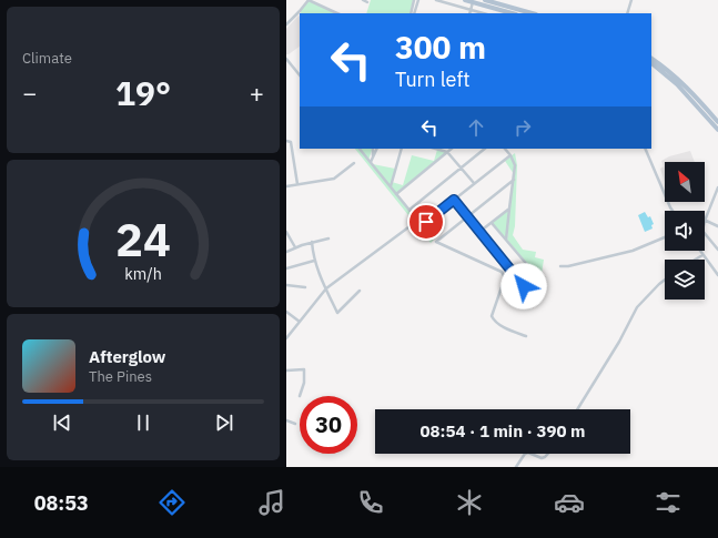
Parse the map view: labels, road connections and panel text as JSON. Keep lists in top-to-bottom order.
{
  "north": "top left",
  "page": {
    "tile": "Climate",
    "turn": ["300 m", "Turn left"],
    "heat": ["−", "19°", "+"],
    "song": ["Afterglow", "The Pines"],
    "limit": "30",
    "trip": "08:54 · 1 min · 390 m",
    "tabs": "08:53",
    "gauge": ["24", "km/h"]
  }
}
